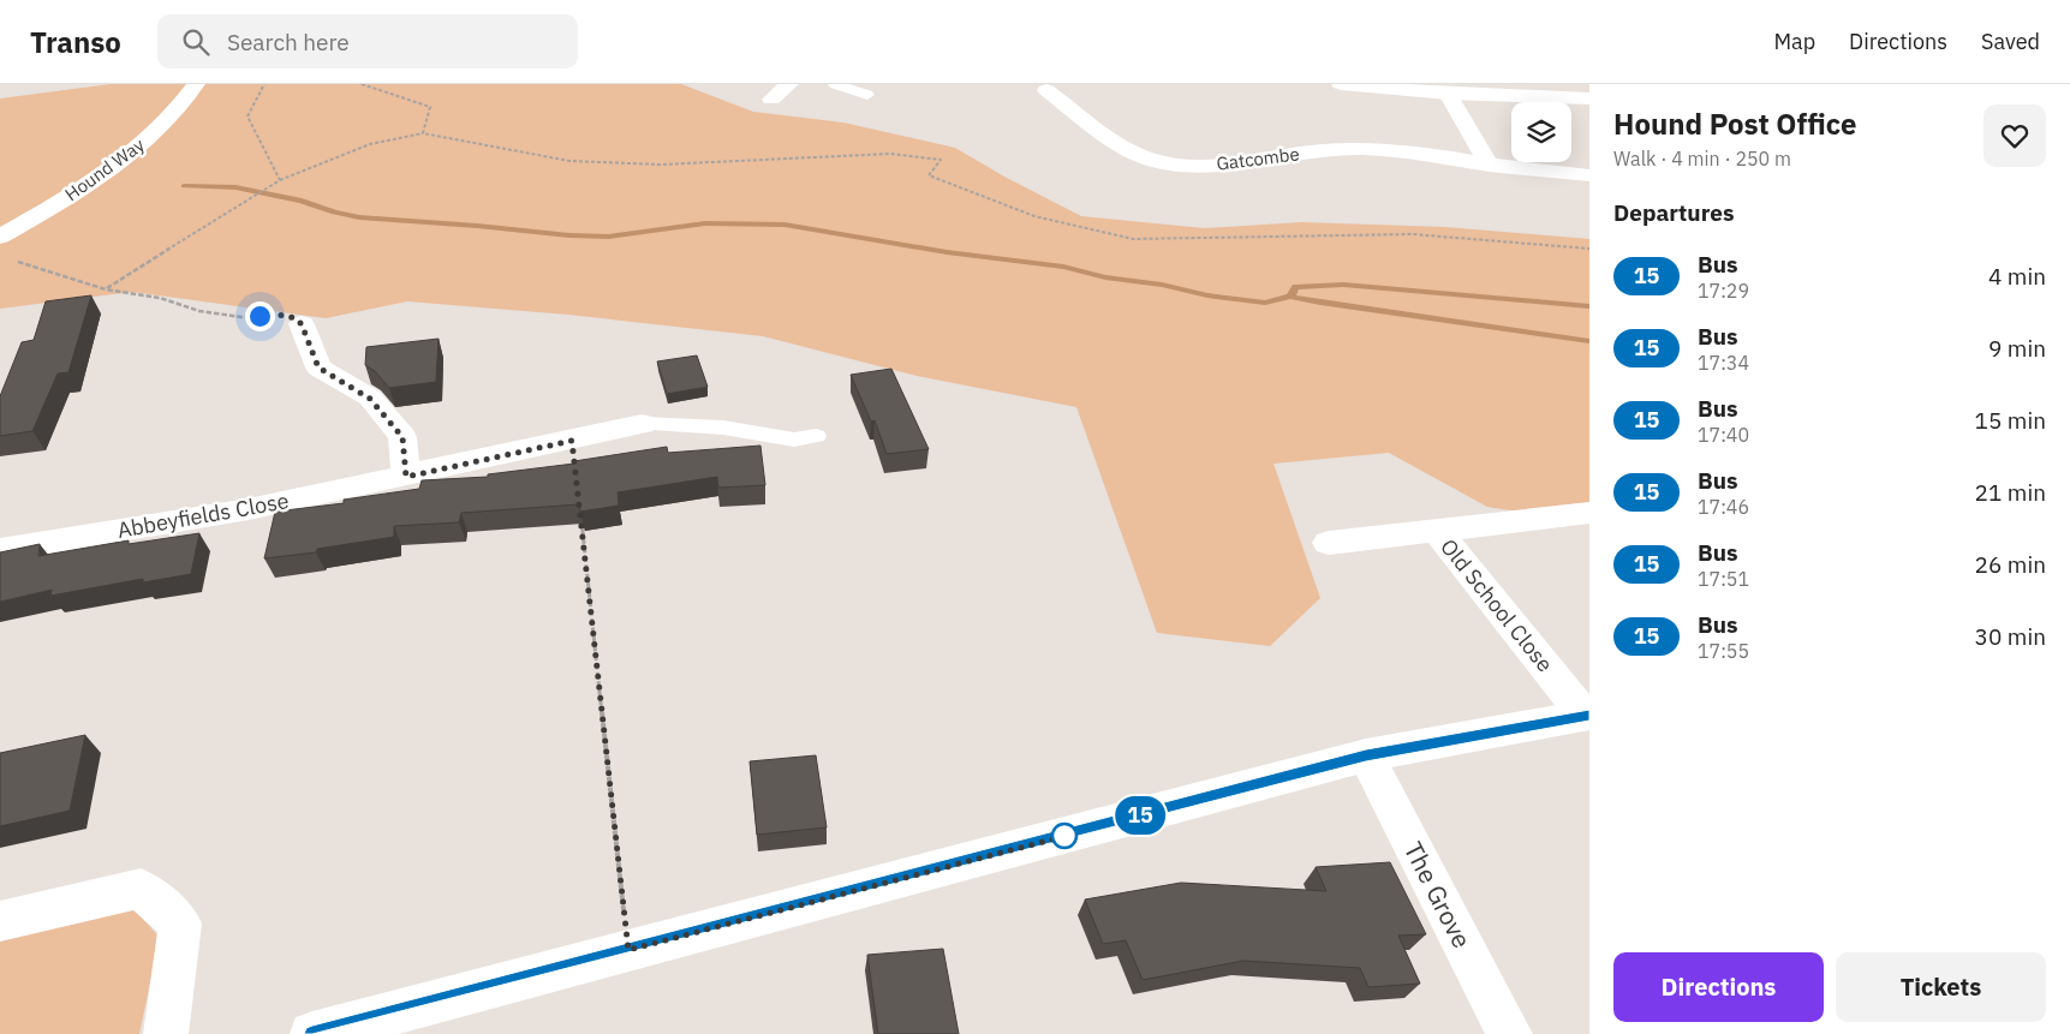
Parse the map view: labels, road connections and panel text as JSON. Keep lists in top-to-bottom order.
{
  "streets": {
    "street": [
      "Gatcombe",
      "Hound Way",
      "Abbeyfields Close",
      "Old School Close",
      "The Grove"
    ]
  },
  "lines": ["bus line 15"],
  "page": {
    "header": "Transo",
    "search": "Search here",
    "nav": ["Map", "Directions", "Saved"],
    "on_map": "15",
    "heading": [
      ["Hound Post Office", "Walk · 4 min · 250 m"],
      "Departures"
    ],
    "list": [
      {
        "mark": "15",
        "name": "Bus",
        "note": "17:29",
        "value": "4 min"
      },
      {
        "mark": "15",
        "name": "Bus",
        "note": "17:34",
        "value": "9 min"
      },
      {
        "mark": "15",
        "name": "Bus",
        "note": "17:40",
        "value": "15 min"
      },
      {
        "mark": "15",
        "name": "Bus",
        "note": "17:46",
        "value": "21 min"
      },
      {
        "mark": "15",
        "name": "Bus",
        "note": "17:51",
        "value": "26 min"
      },
      {
        "mark": "15",
        "name": "Bus",
        "note": "17:55",
        "value": "30 min"
      }
    ],
    "buttons": ["Directions", "Tickets"]
  }
}
